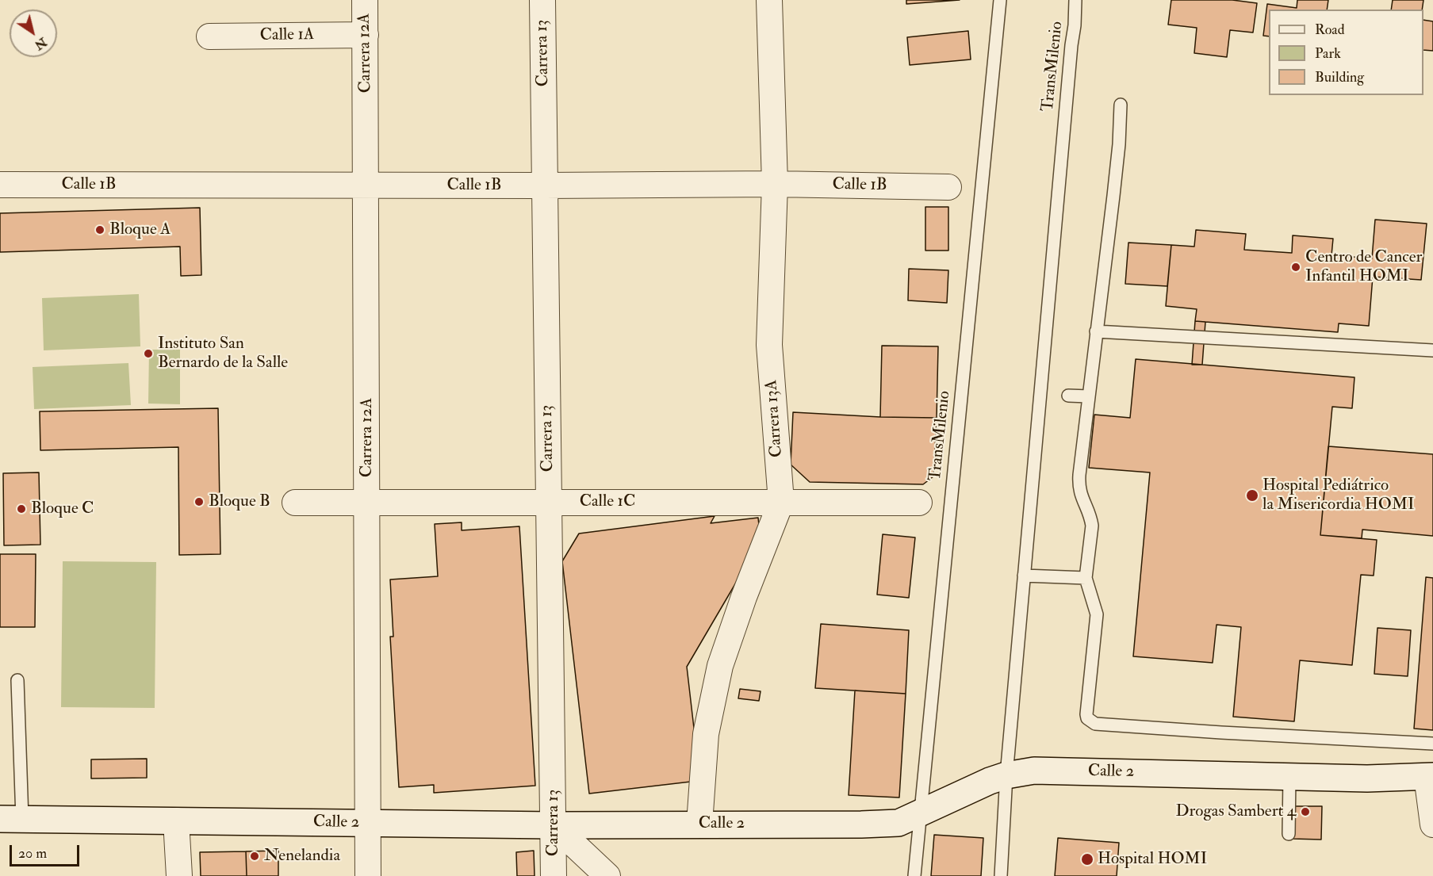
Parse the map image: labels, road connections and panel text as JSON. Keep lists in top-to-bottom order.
{
  "streets": {
    "street": [
      "Calle 1A",
      "Carrera 12A",
      "Carrera 13",
      "Calle 1B",
      "Carrera 13A",
      "Calle 1C",
      "Calle 2"
    ],
    "lane": ["TransMilenio"]
  },
  "crossings": [
    ["Calle 1A", "Carrera 12A"],
    ["Carrera 12A", "Calle 1B"],
    ["Carrera 12A", "Calle 1C"],
    ["Carrera 12A", "Calle 2"],
    ["Carrera 13", "Calle 1B"],
    ["Carrera 13", "Calle 1C"],
    ["Carrera 13", "Calle 2"],
    ["TransMilenio", "Calle 2"],
    ["Calle 1B", "Carrera 13A"],
    ["Carrera 13A", "Calle 1C"],
    ["Carrera 13A", "Calle 2"]
  ],
  "places": [
    "Bloque A",
    "Centro de Cancer Infantil HOMI",
    "Instituto San Bernardo de la Salle",
    "Hospital Pediátrico la Misericordia HOMI",
    "Bloque B",
    "Bloque C",
    "Drogas Sambert 4",
    "Nenelandia",
    "Hospital HOMI"
  ],
  "legend": ["Road", "Park", "Building"],
  "scale_bar": "20 m",
  "north": "bottom right"
}
